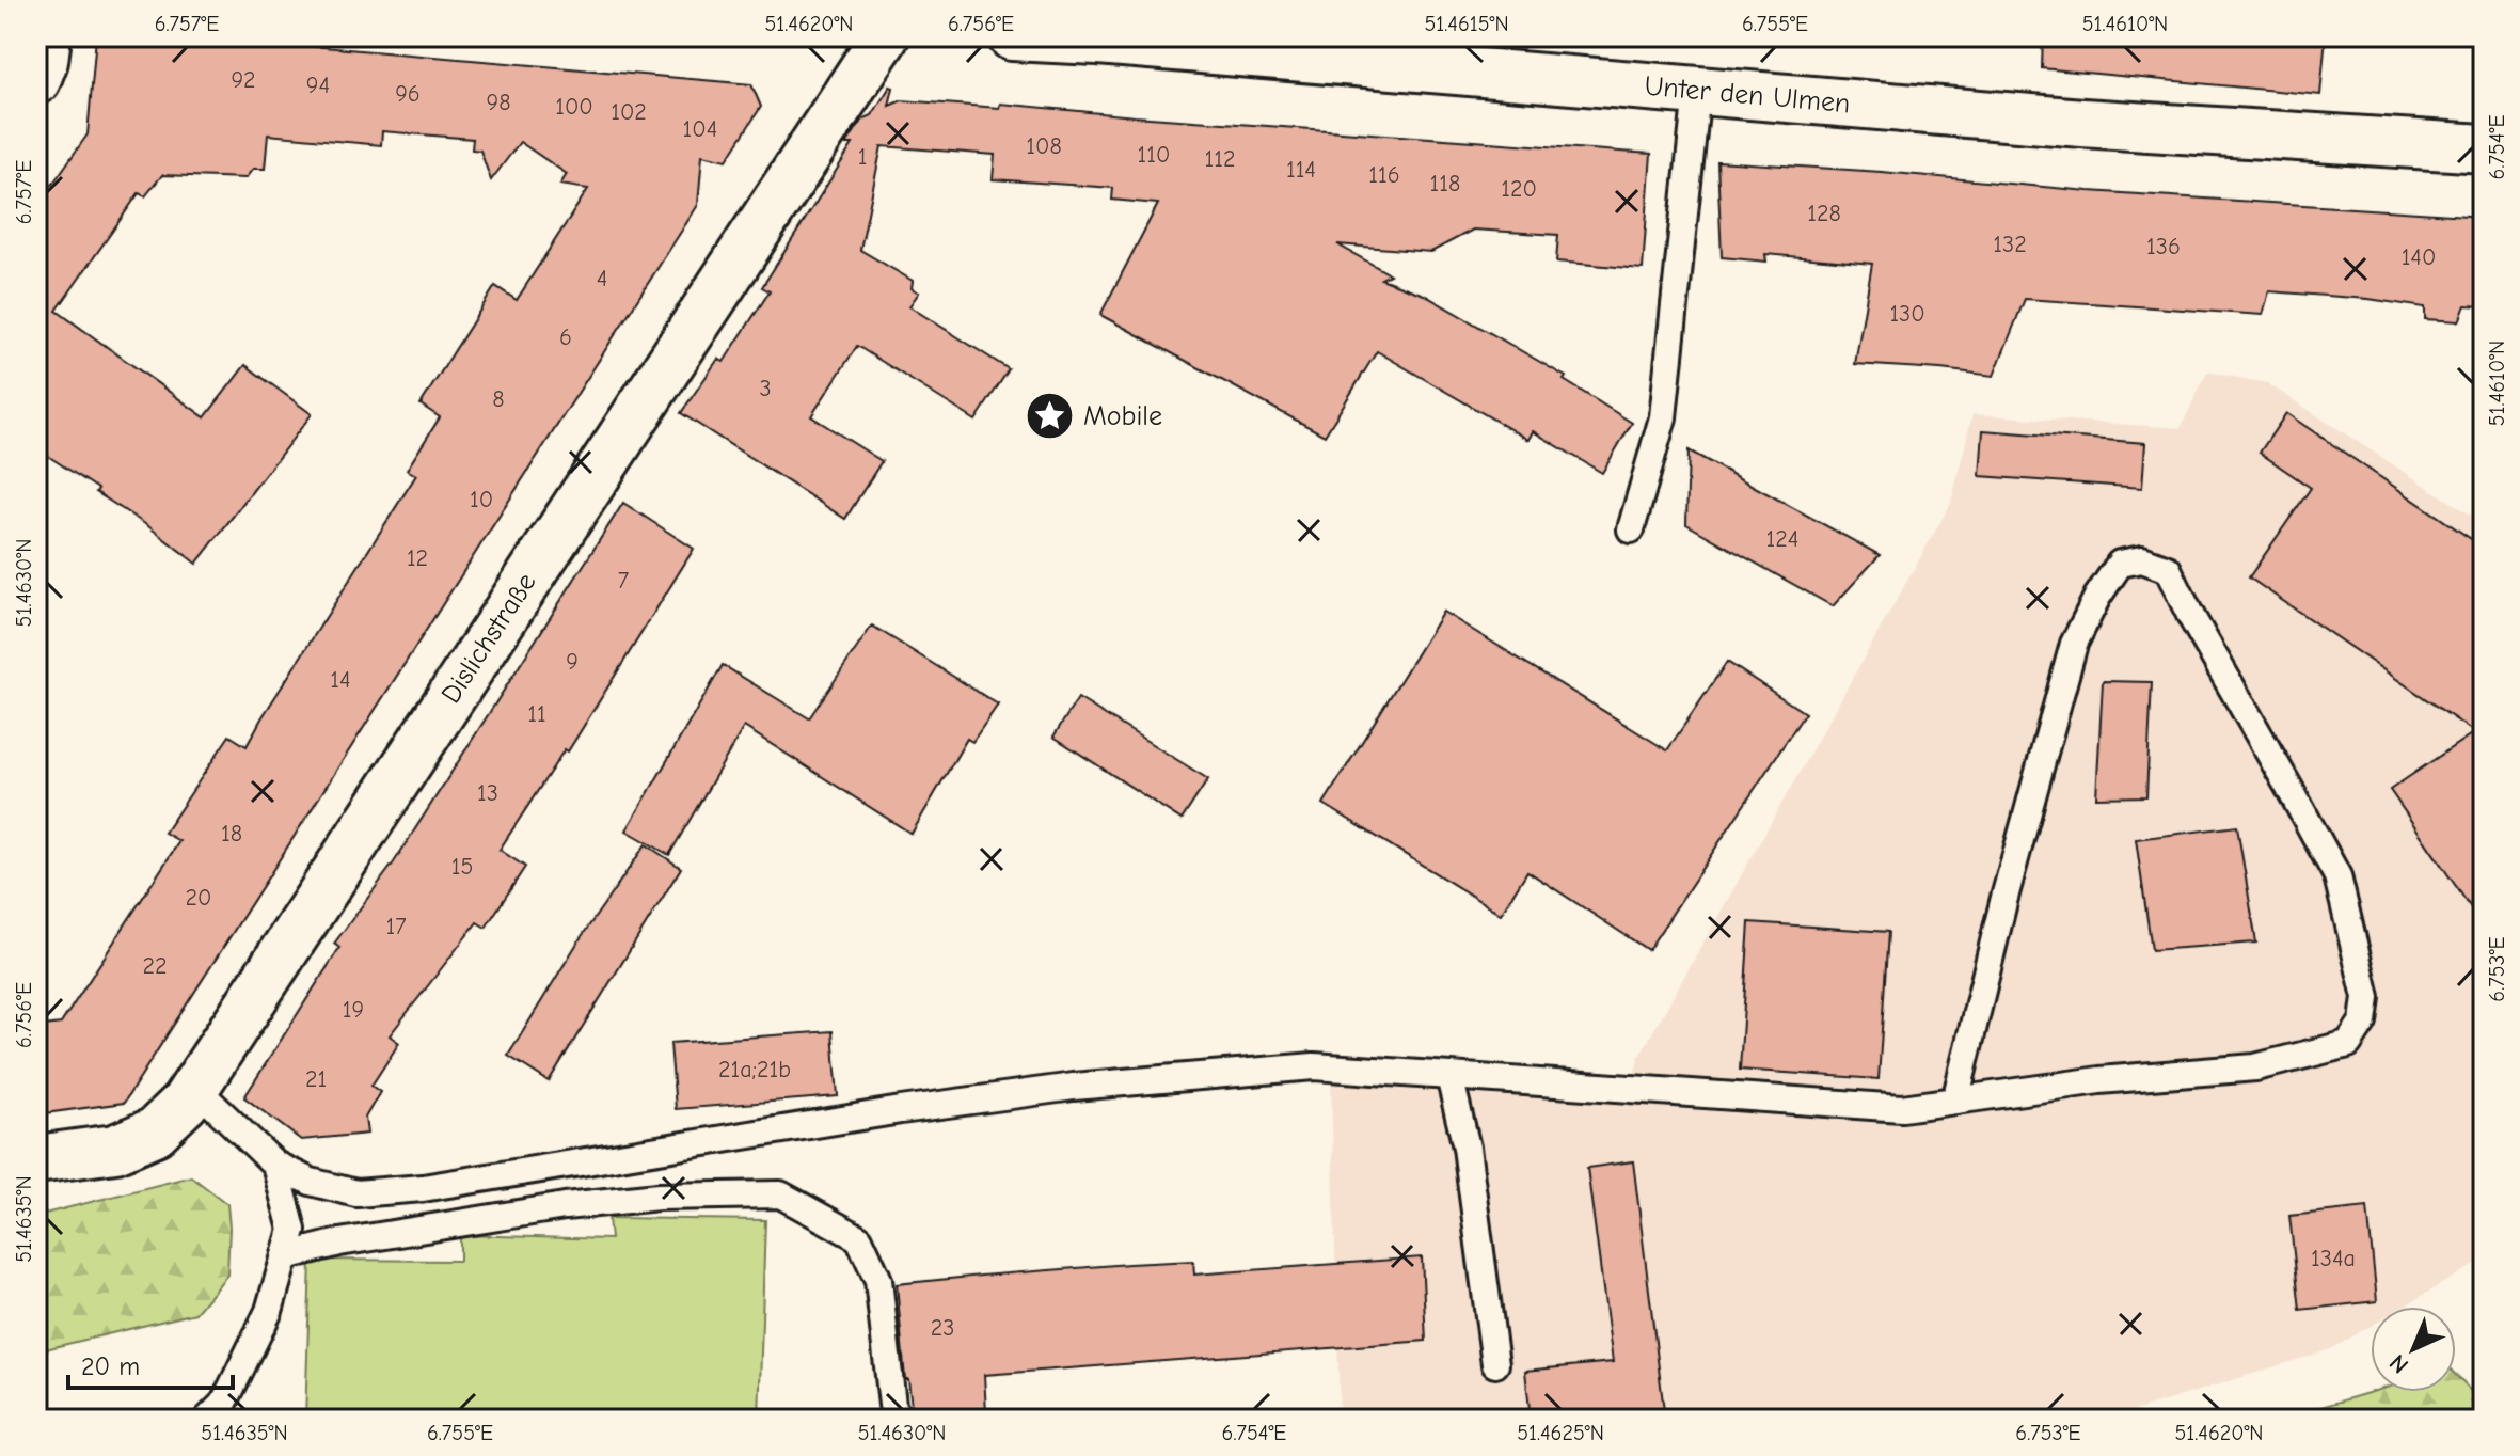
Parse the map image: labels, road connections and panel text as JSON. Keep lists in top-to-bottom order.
{
  "streets": {
    "street": ["Unter den Ulmen", "Dislichstraße"]
  },
  "places": {
    "place": ["Mobile"]
  },
  "house_numbers": [
    "92",
    "94",
    "96",
    "98",
    "100",
    "102",
    "104",
    "108",
    "110",
    "1",
    "112",
    "114",
    "116",
    "118",
    "120",
    "128",
    "132",
    "136",
    "140",
    "4",
    "130",
    "6",
    "3",
    "8",
    "10",
    "124",
    "12",
    "7",
    "9",
    "14",
    "11",
    "13",
    "18",
    "15",
    "20",
    "17",
    "22",
    "19",
    "21a;21b",
    "21",
    "134a",
    "23"
  ],
  "scale_bar": "20 m",
  "north": "bottom left",
  "coordinates": [
    "6.757°E",
    "51.4620°N",
    "6.756°E",
    "51.4615°N",
    "6.755°E",
    "51.4610°N",
    "6.754°E",
    "51.4630°N",
    "6.753°E",
    "51.4635°N",
    "51.4625°N"
  ]
}
